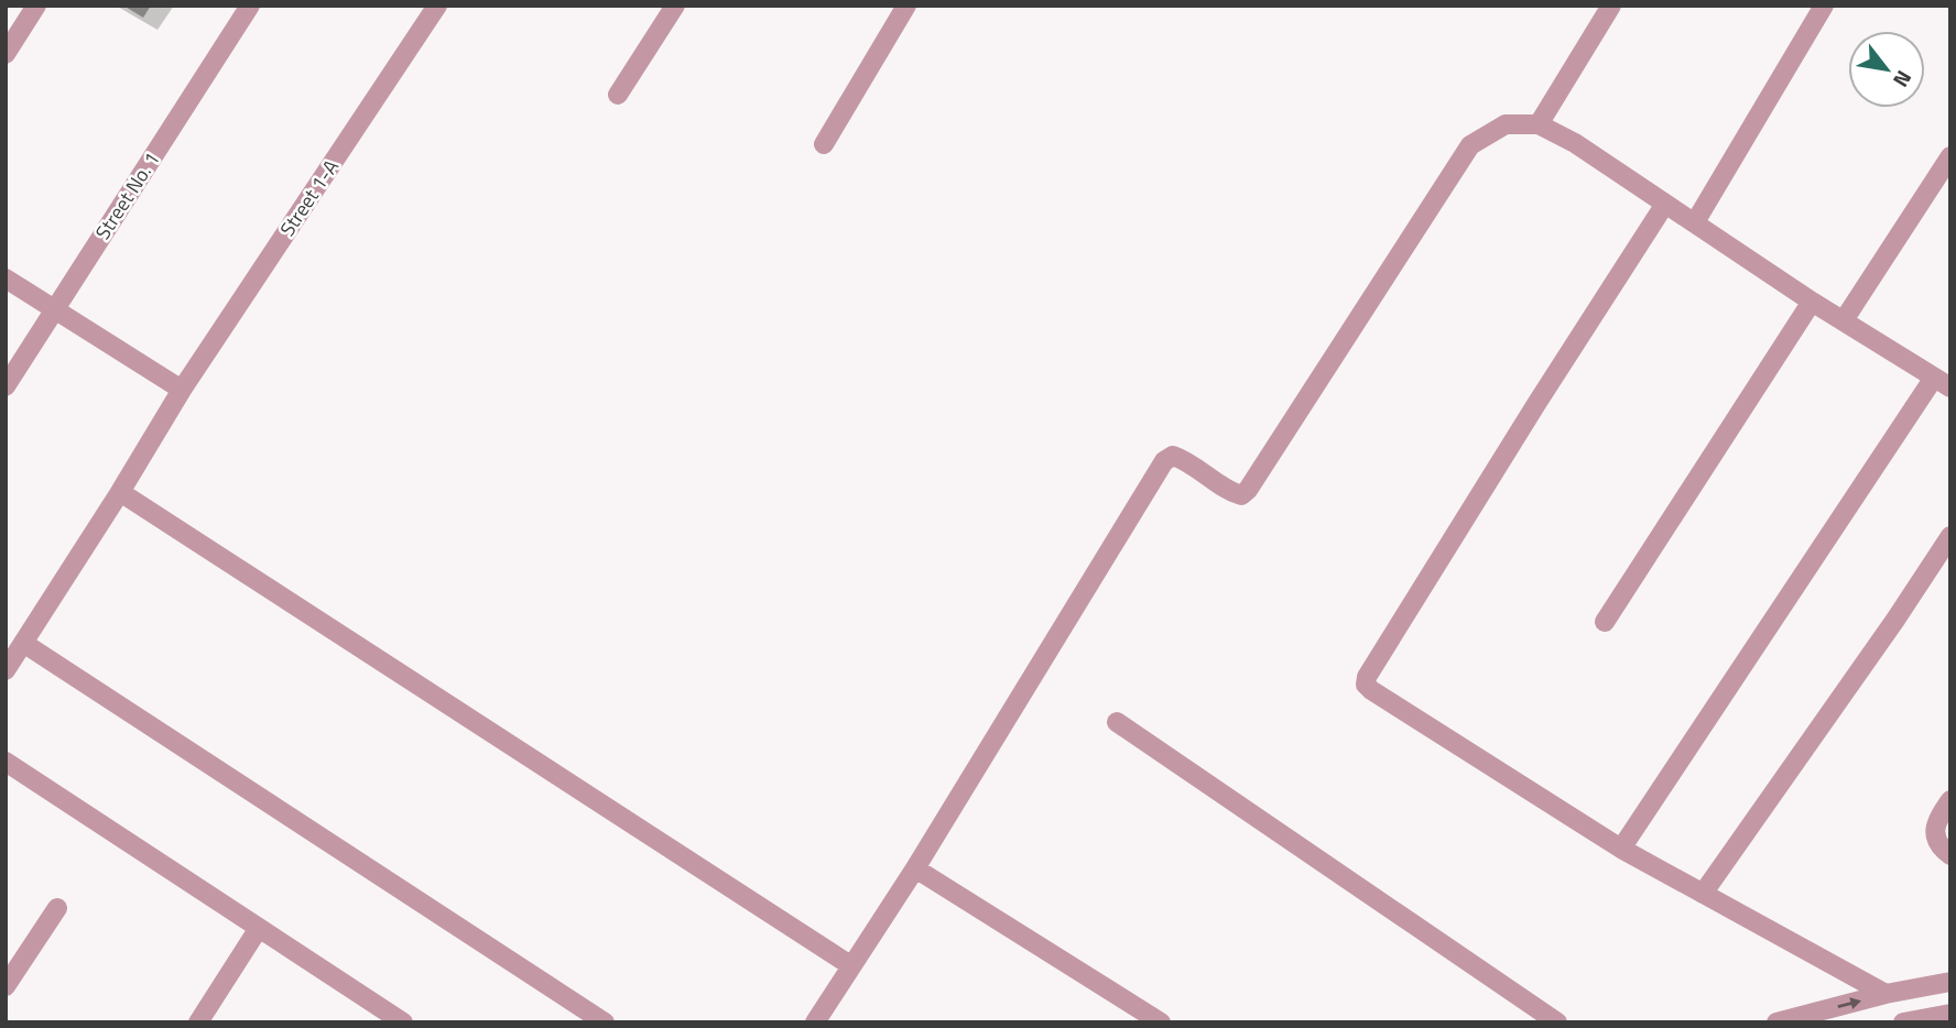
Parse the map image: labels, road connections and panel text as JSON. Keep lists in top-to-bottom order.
{
  "streets": {
    "street": ["Street No. 1", "Street 1-A"]
  },
  "north": "bottom right"
}
